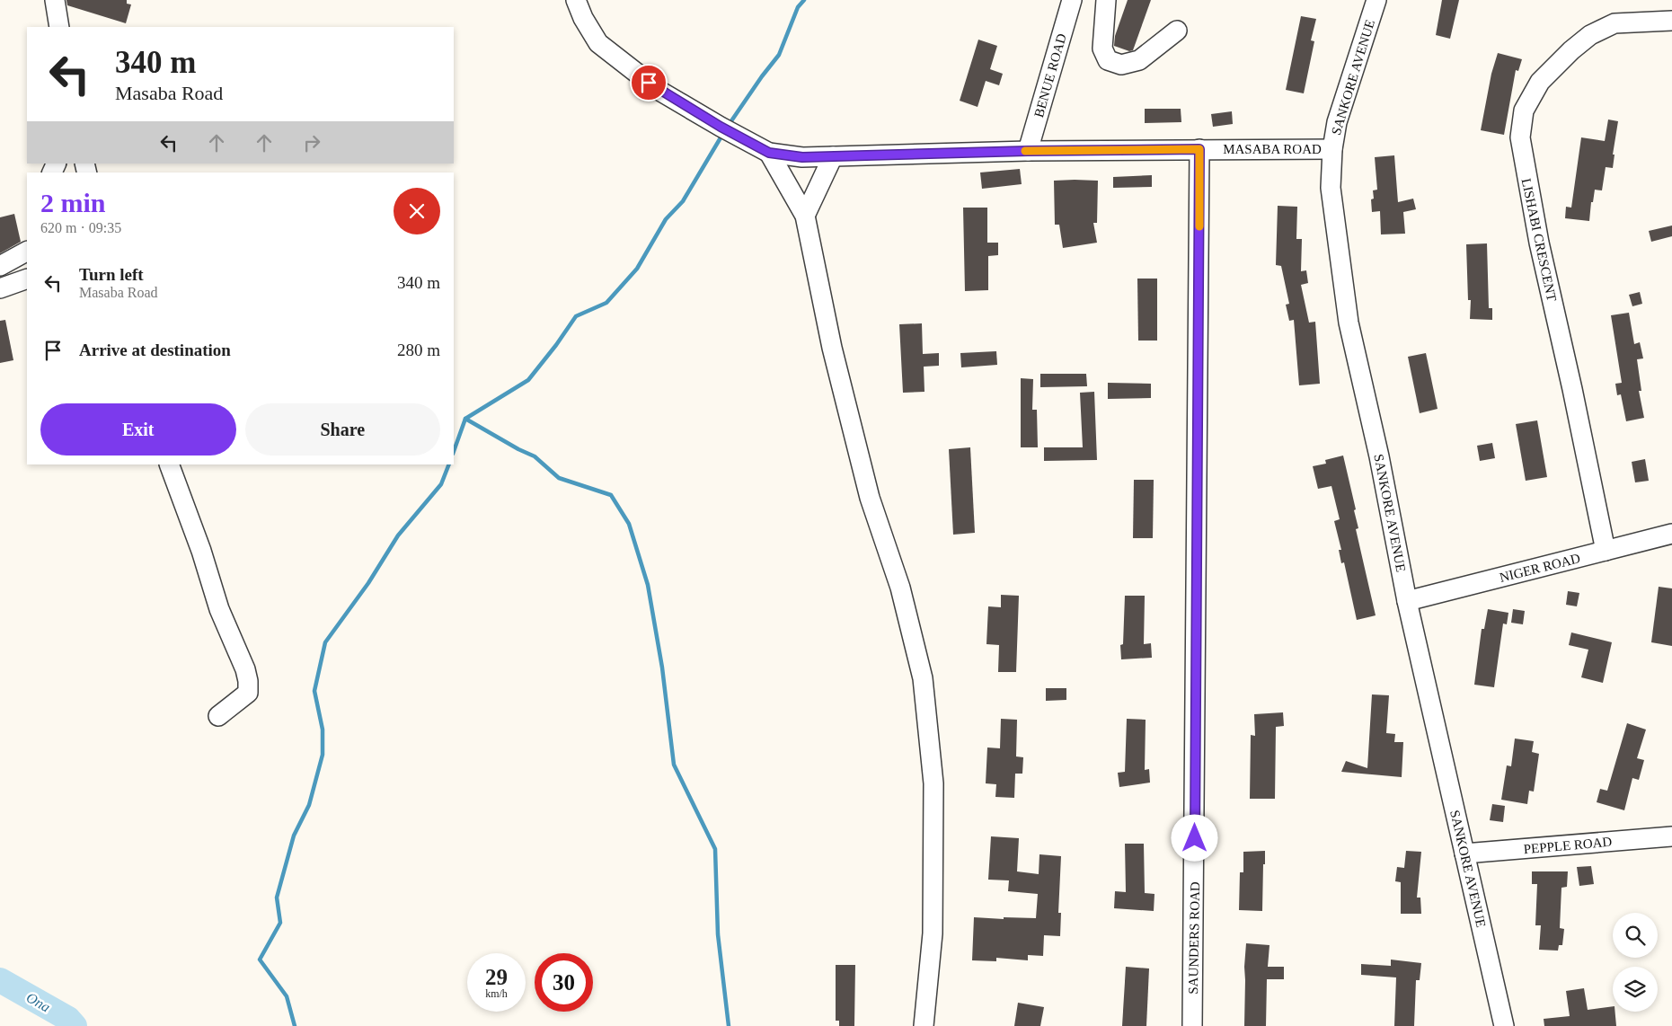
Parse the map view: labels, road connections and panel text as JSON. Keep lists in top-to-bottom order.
{
  "streets": {
    "street": [
      "BENUE ROAD",
      "SANKORE AVENUE",
      "MASABA ROAD",
      "LISHABI CRESCENT",
      "NIGER ROAD",
      "PEPPLE ROAD",
      "SAUNDERS ROAD"
    ]
  },
  "crossings": [
    ["BENUE ROAD", "MASABA ROAD"],
    ["SANKORE AVENUE", "MASABA ROAD"],
    ["SANKORE AVENUE", "NIGER ROAD"],
    ["SANKORE AVENUE", "PEPPLE ROAD"],
    ["MASABA ROAD", "SAUNDERS ROAD"],
    ["LISHABI CRESCENT", "NIGER ROAD"]
  ],
  "water": ["Ona"],
  "page": {
    "turn": ["340 m", "Masaba Road"],
    "heading": ["2 min", "620 m · 09:35"],
    "list": [
      {
        "name": "Turn left",
        "note": "Masaba Road",
        "value": "340 m"
      },
      {
        "name": "Arrive at destination",
        "value": "280 m"
      }
    ],
    "buttons": ["Exit", "Share"],
    "speed": "29 km/h",
    "limit": "30"
  }
}
